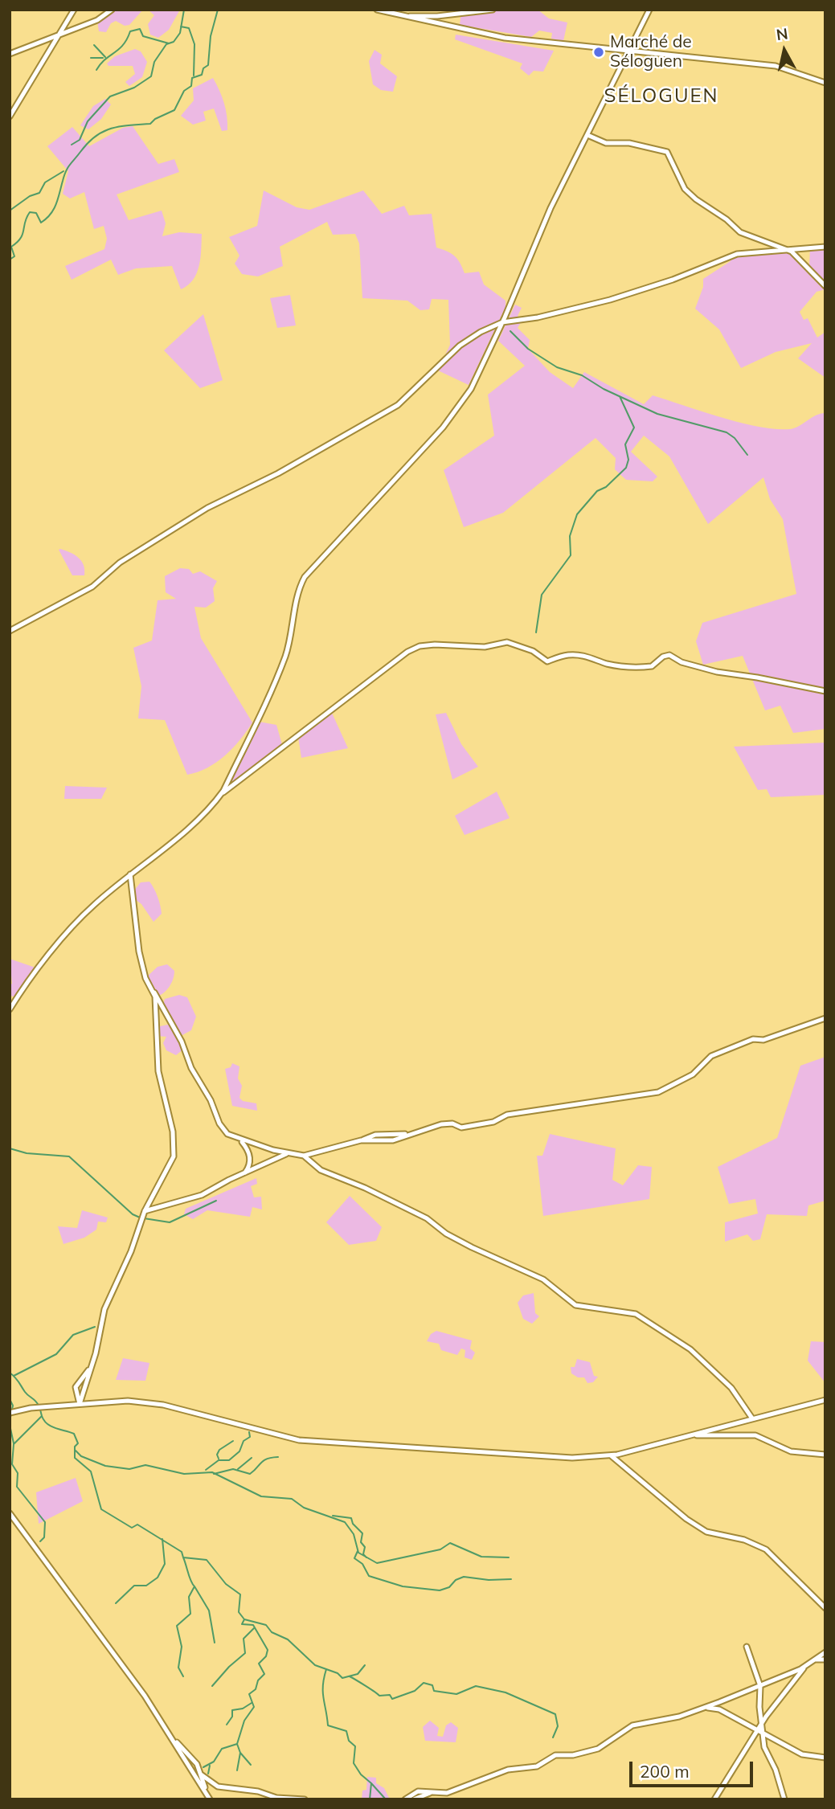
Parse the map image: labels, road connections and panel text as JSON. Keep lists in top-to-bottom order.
{
  "districts": ["SÉLOGUEN"],
  "places": ["Marché de Séloguen"],
  "scale_bar": "200 m",
  "north": "top"
}
